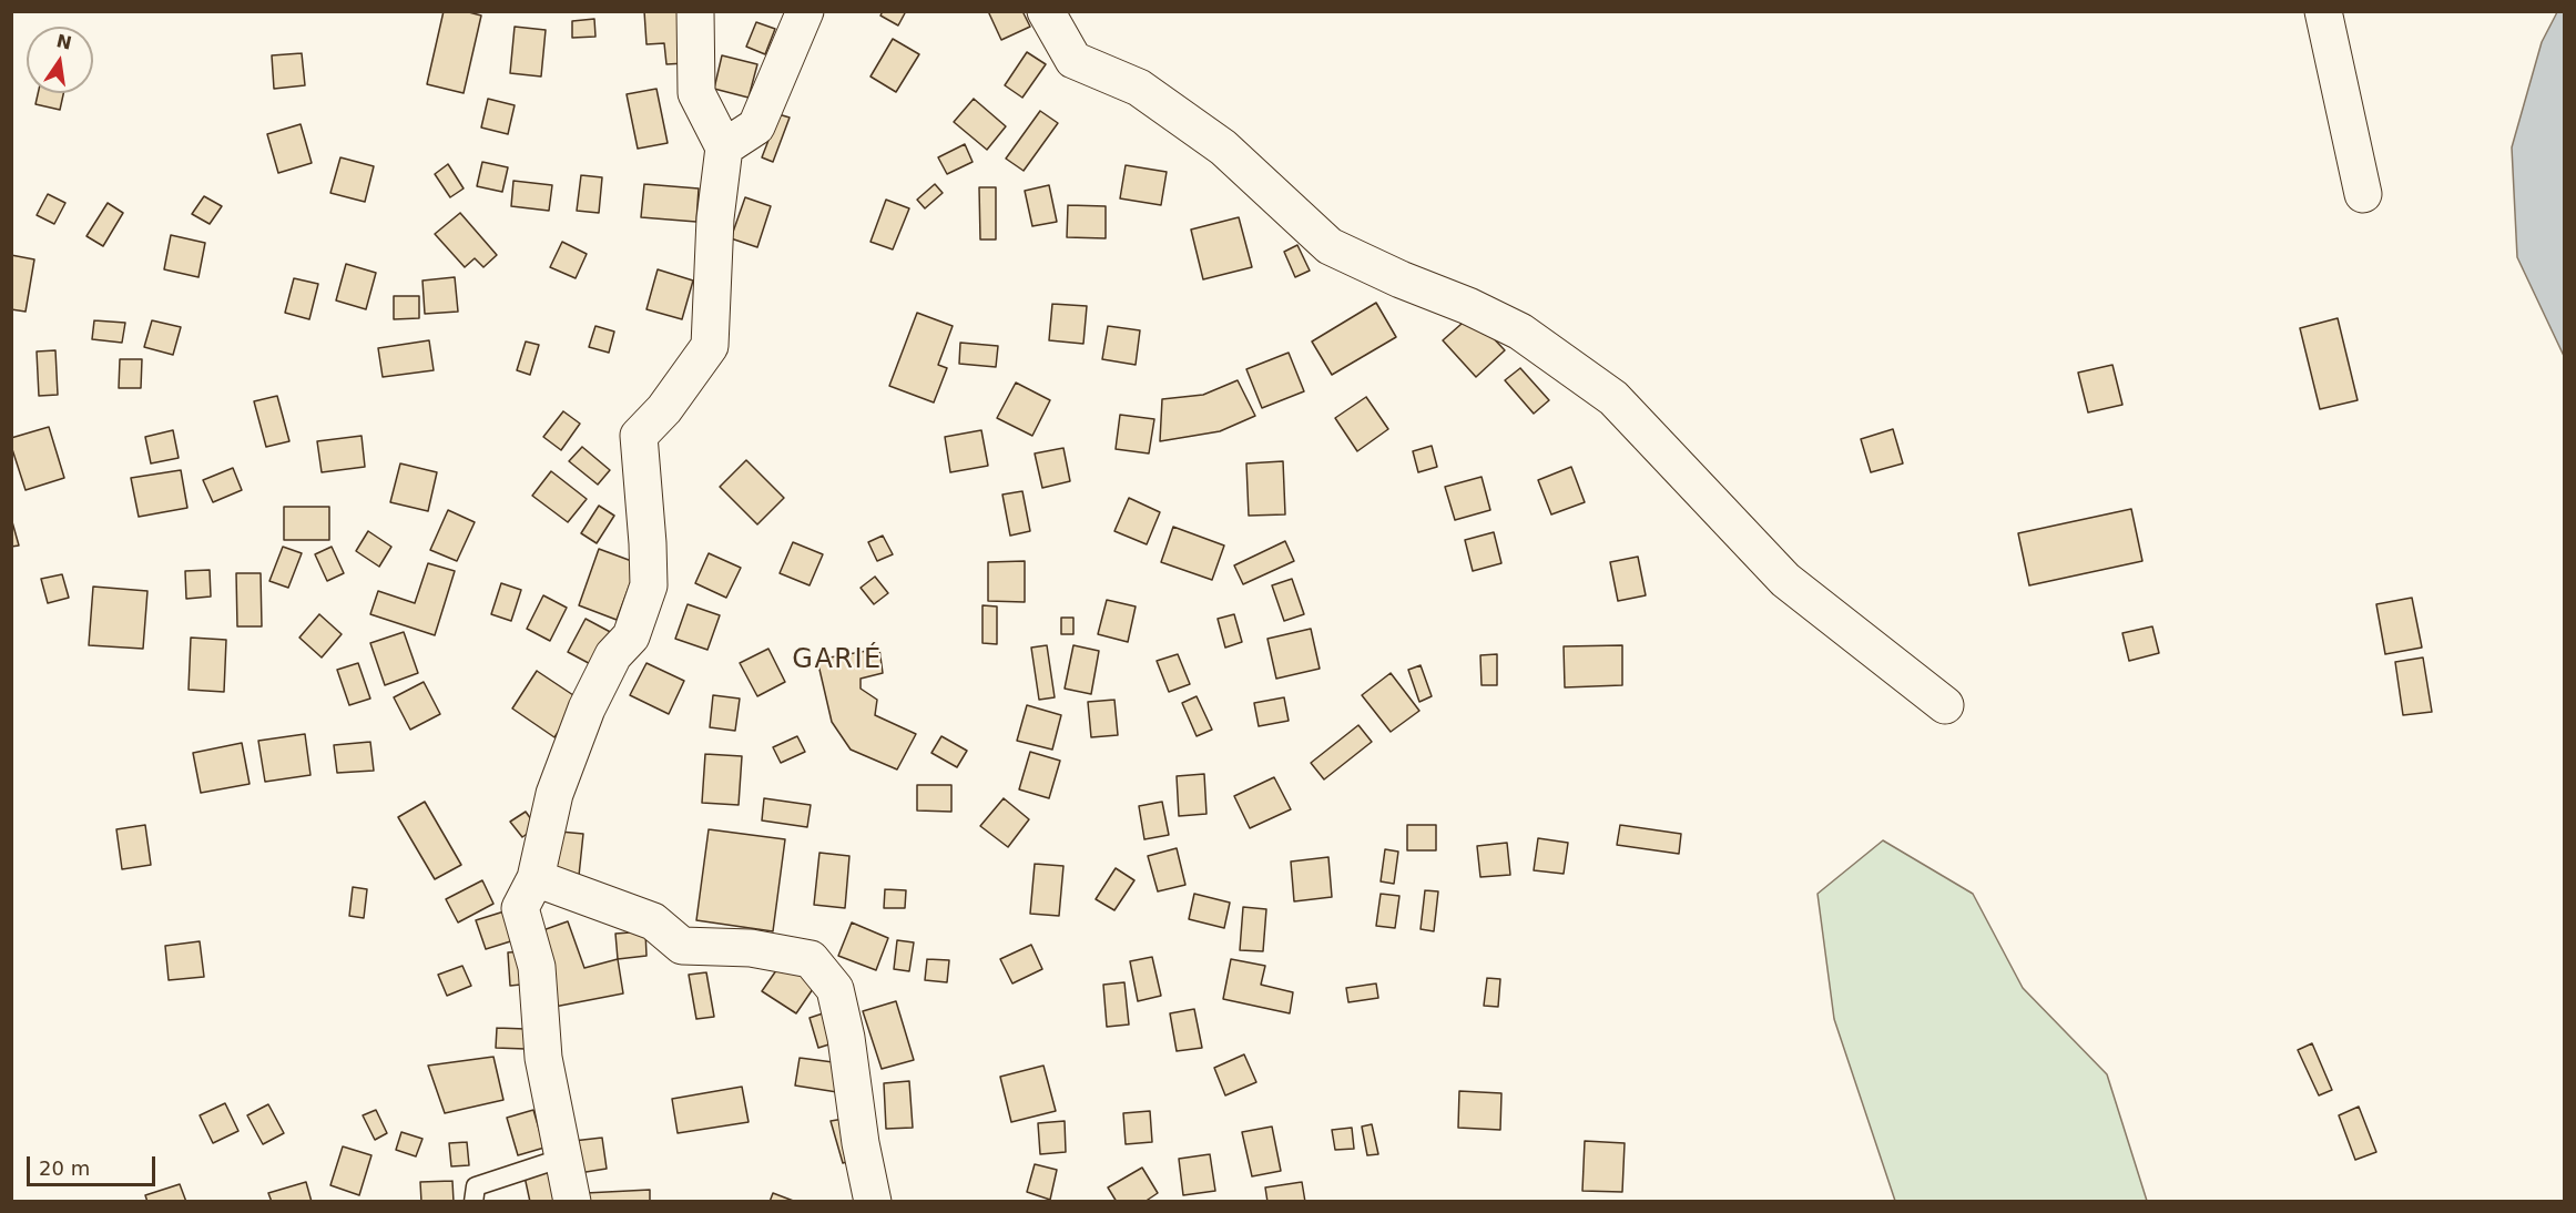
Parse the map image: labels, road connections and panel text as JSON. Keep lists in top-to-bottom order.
{
  "districts": ["GARIÉ"],
  "scale_bar": "20 m",
  "north": "top"
}
